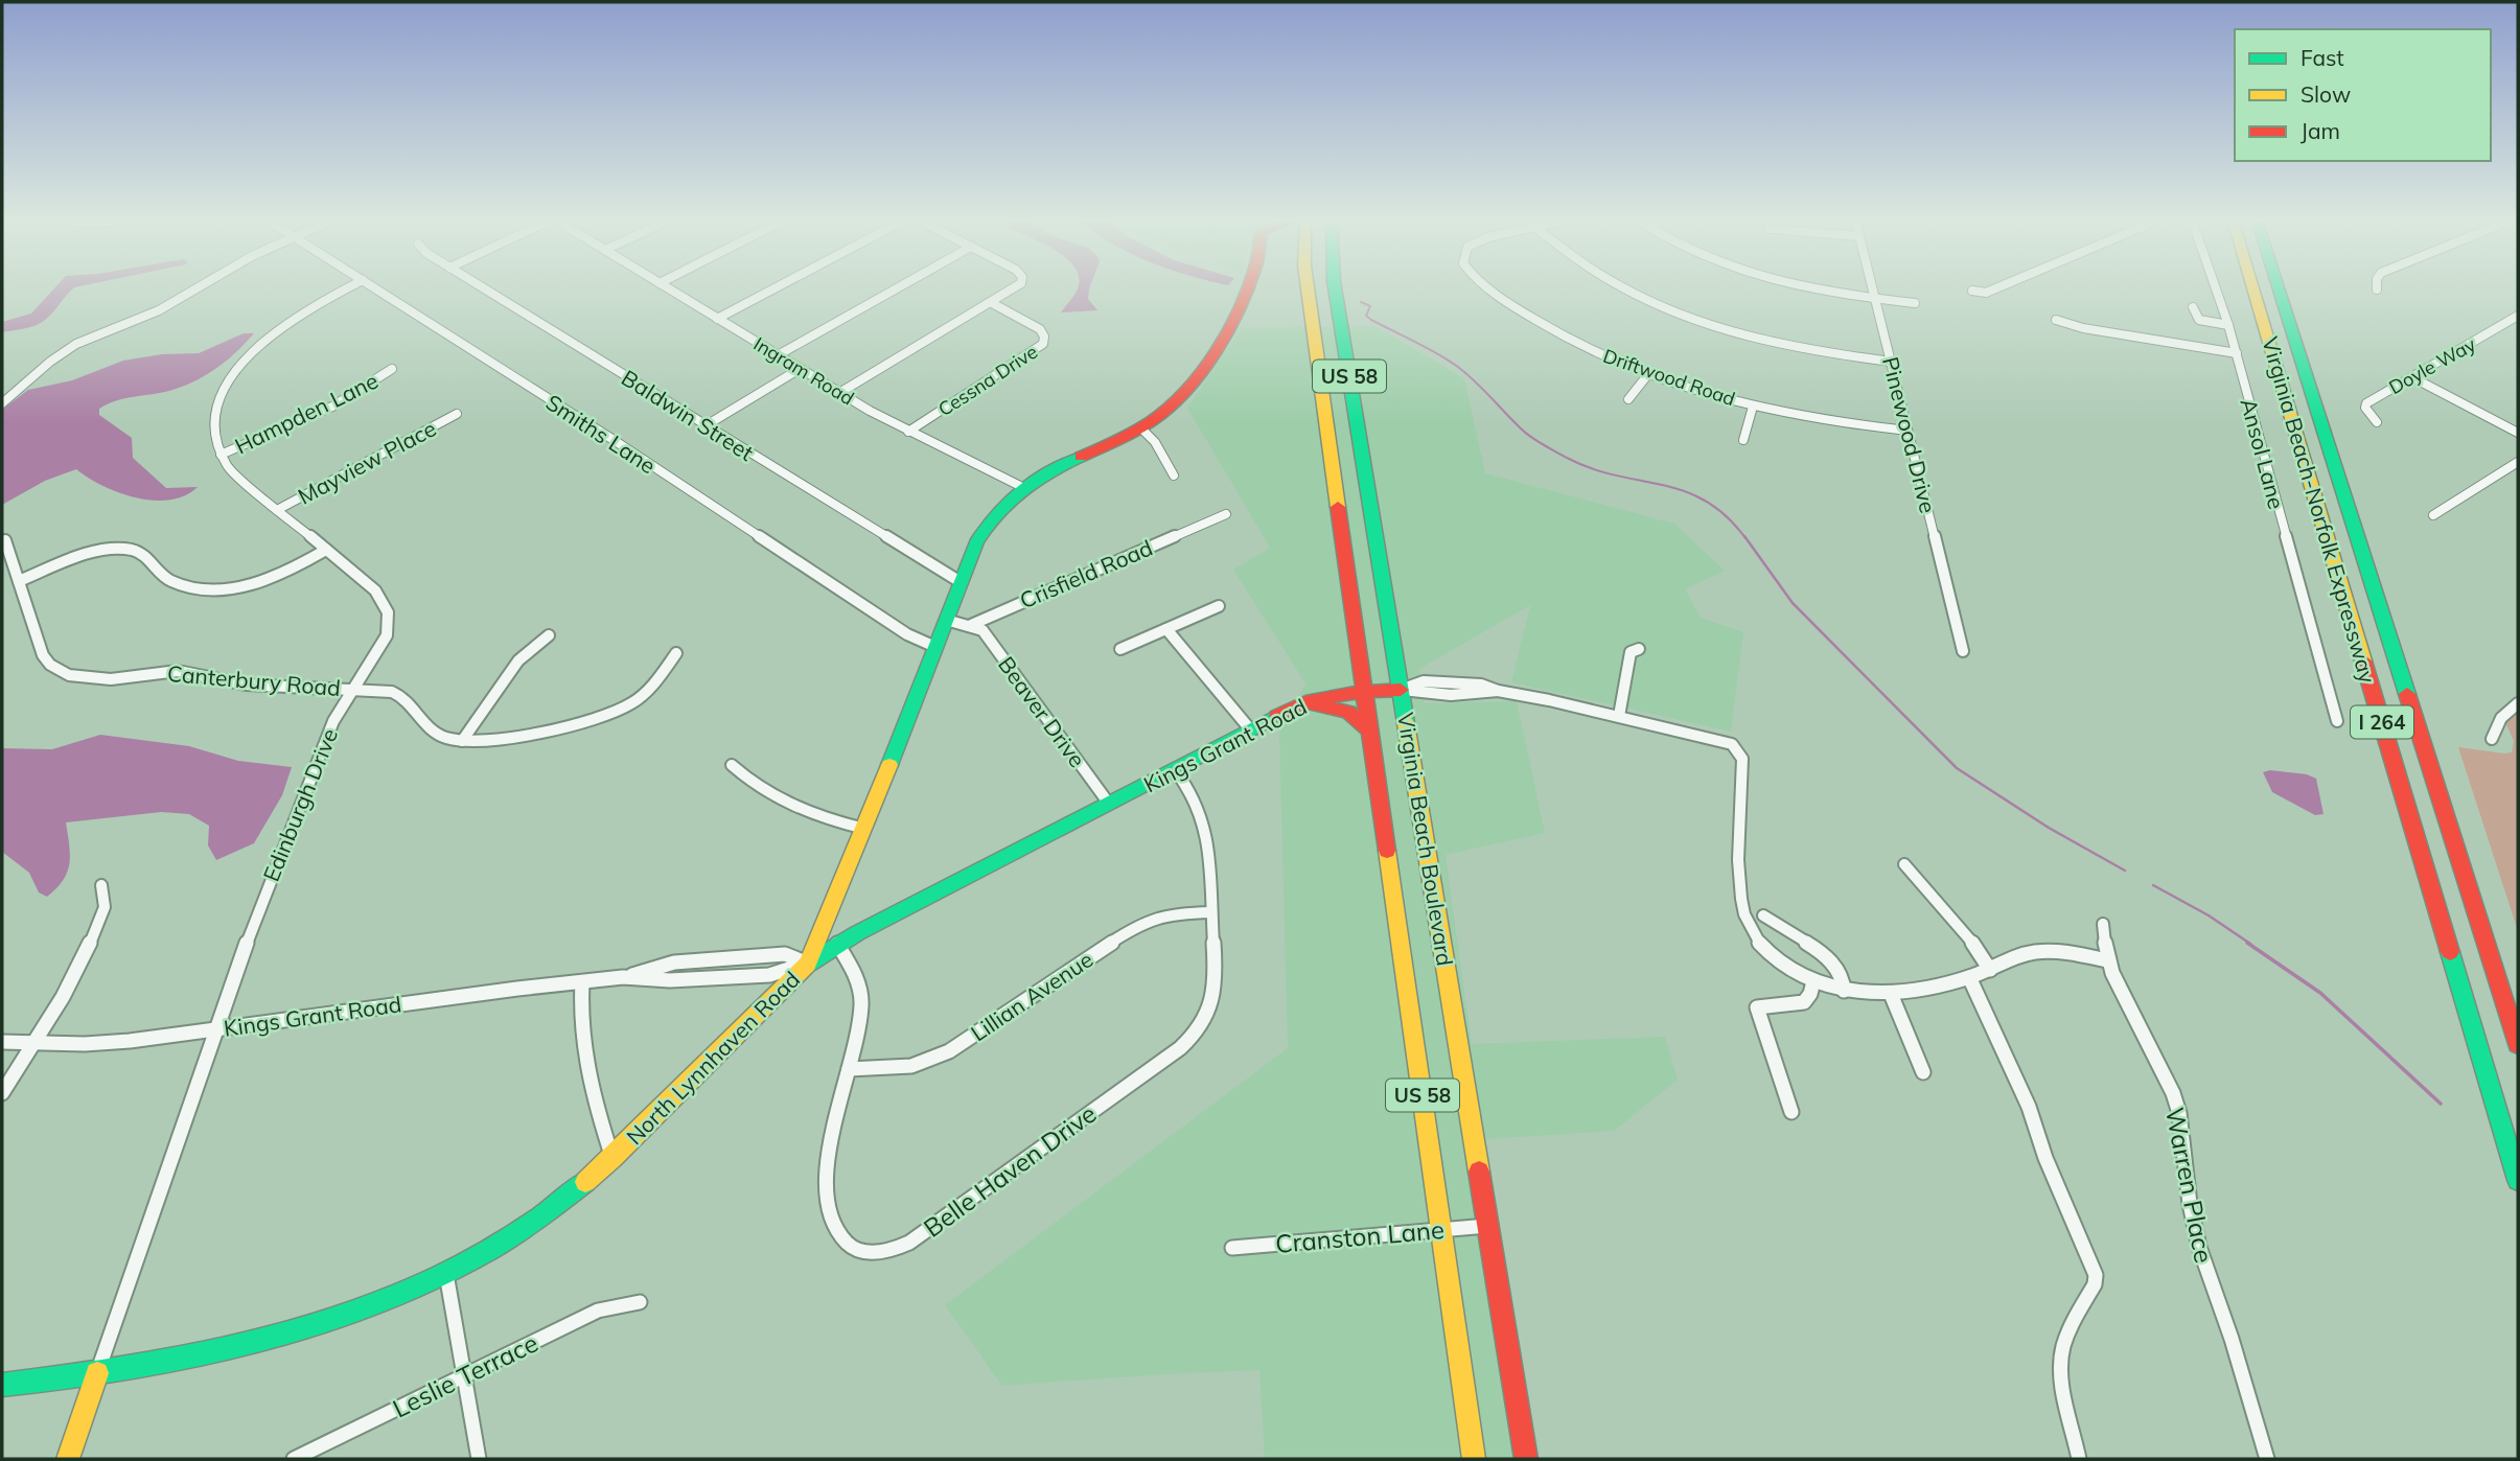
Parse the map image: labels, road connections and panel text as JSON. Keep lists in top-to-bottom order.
{
  "streets": {
    "main road": [
      "US 58",
      "Virginia Beach-Norfolk Expressway",
      "I 264",
      "Kings Grant Road",
      "Edinburgh Drive",
      "Virginia Beach Boulevard",
      "North Lynnhaven Road"
    ],
    "street": [
      "Doyle Way",
      "Ingram Road",
      "Driftwood Road",
      "Cessna Drive",
      "Hampden Lane",
      "Baldwin Street",
      "Smiths Lane",
      "Pinewood Drive",
      "Ansol Lane",
      "Mayview Place",
      "Crisfield Road",
      "Canterbury Road",
      "Beaver Drive",
      "Lillian Avenue",
      "Belle Haven Drive",
      "Warren Place",
      "Cranston Lane",
      "Leslie Terrace"
    ]
  },
  "crossings": [
    ["Ingram Road", "Cessna Drive"],
    ["Ingram Road", "North Lynnhaven Road"],
    ["Driftwood Road", "Pinewood Drive"],
    ["Hampden Lane", "Edinburgh Drive"],
    ["Baldwin Street", "North Lynnhaven Road"],
    ["Smiths Lane", "North Lynnhaven Road"],
    ["Mayview Place", "Edinburgh Drive"],
    ["Crisfield Road", "Beaver Drive"],
    ["Canterbury Road", "Edinburgh Drive"],
    ["Beaver Drive", "Kings Grant Road"],
    ["Kings Grant Road", "Edinburgh Drive"],
    ["Kings Grant Road", "Virginia Beach Boulevard"],
    ["Kings Grant Road", "North Lynnhaven Road"],
    ["Kings Grant Road", "Belle Haven Drive"],
    ["Edinburgh Drive", "North Lynnhaven Road"],
    ["Virginia Beach Boulevard", "Cranston Lane"],
    ["Lillian Avenue", "Belle Haven Drive"]
  ],
  "legend": ["Fast", "Slow", "Jam"]
}
